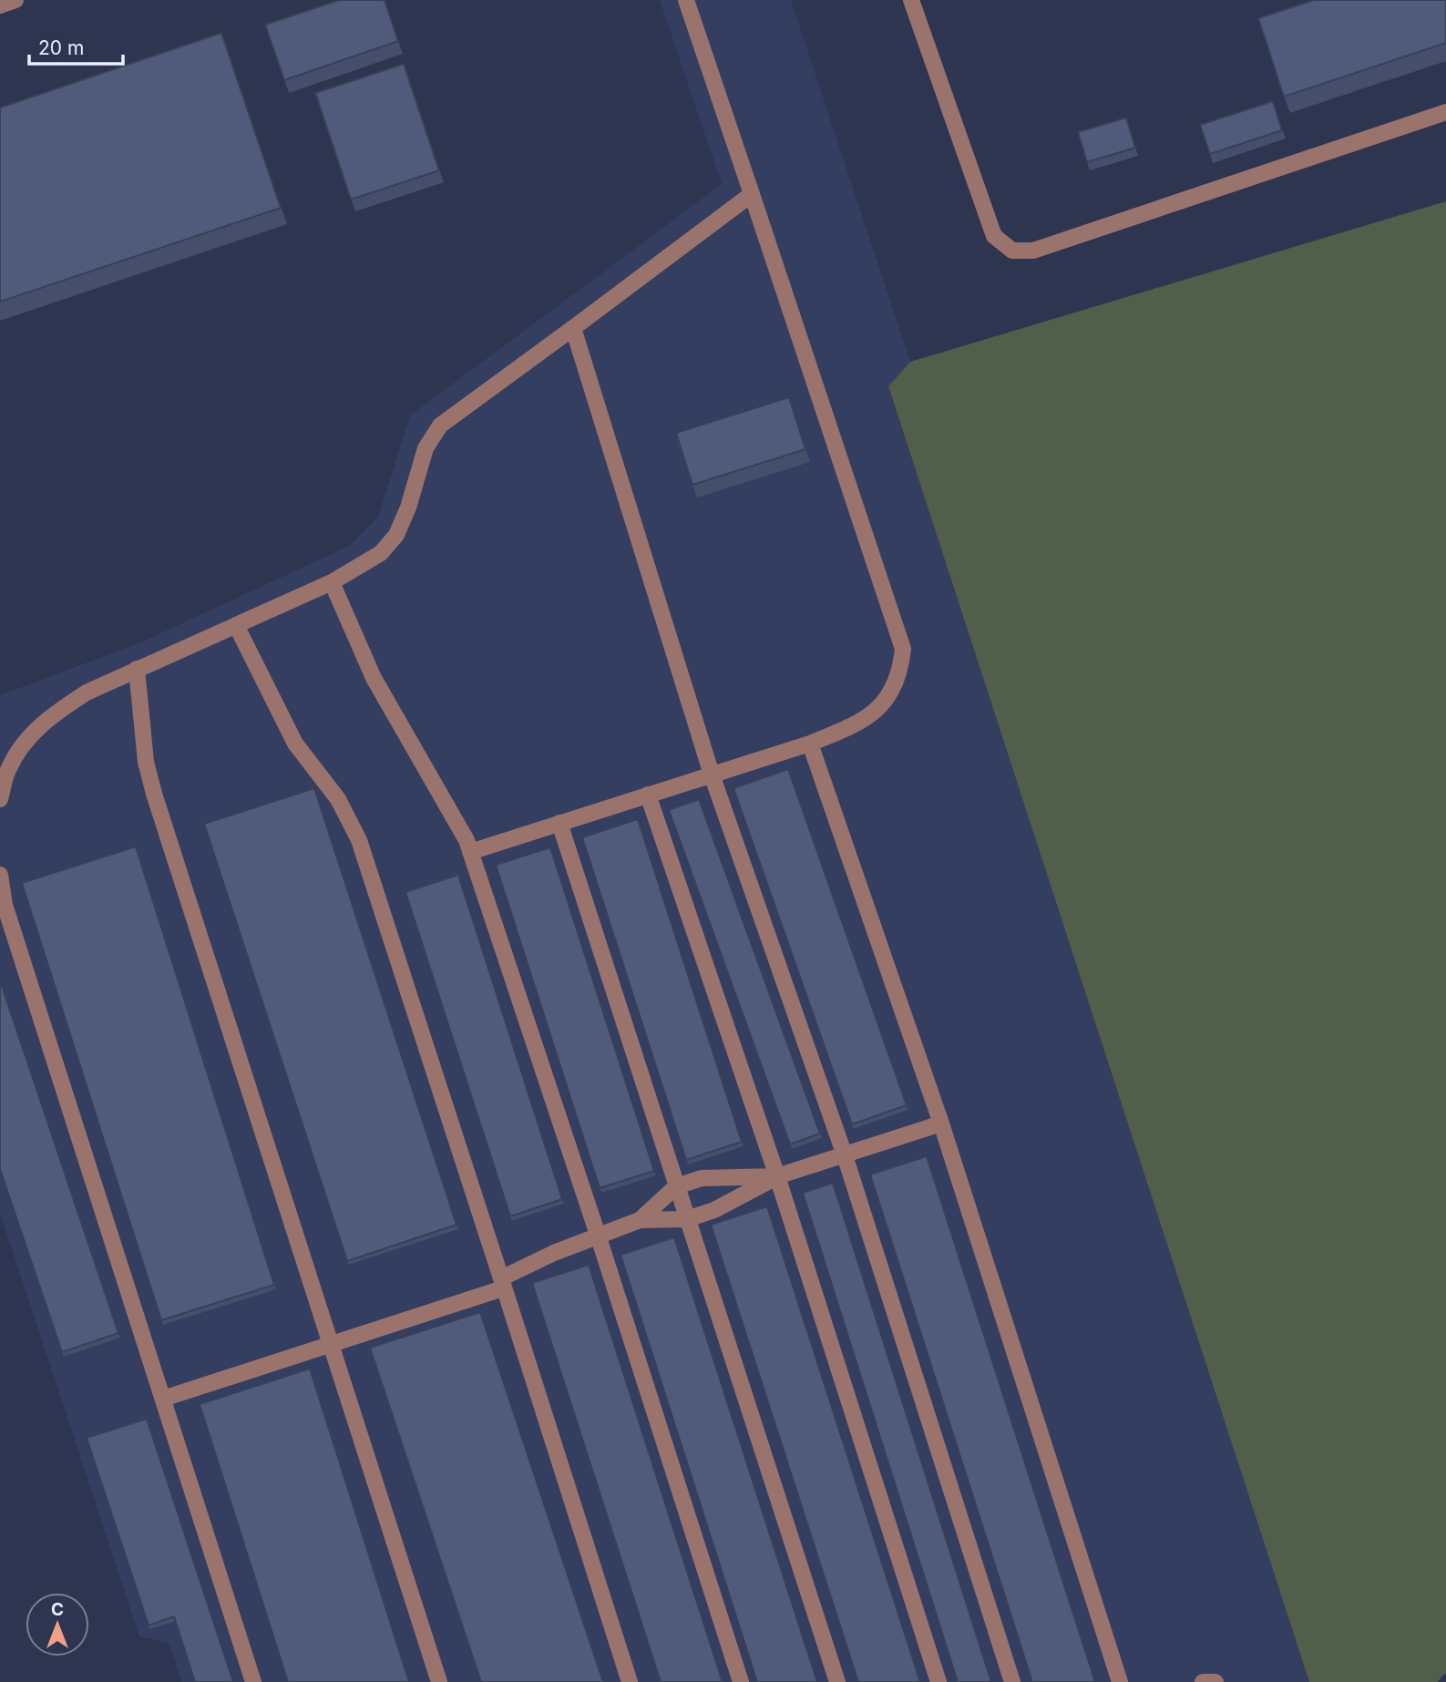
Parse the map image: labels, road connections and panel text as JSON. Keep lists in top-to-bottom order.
{
  "scale_bar": "20 m",
  "north": "top"
}
